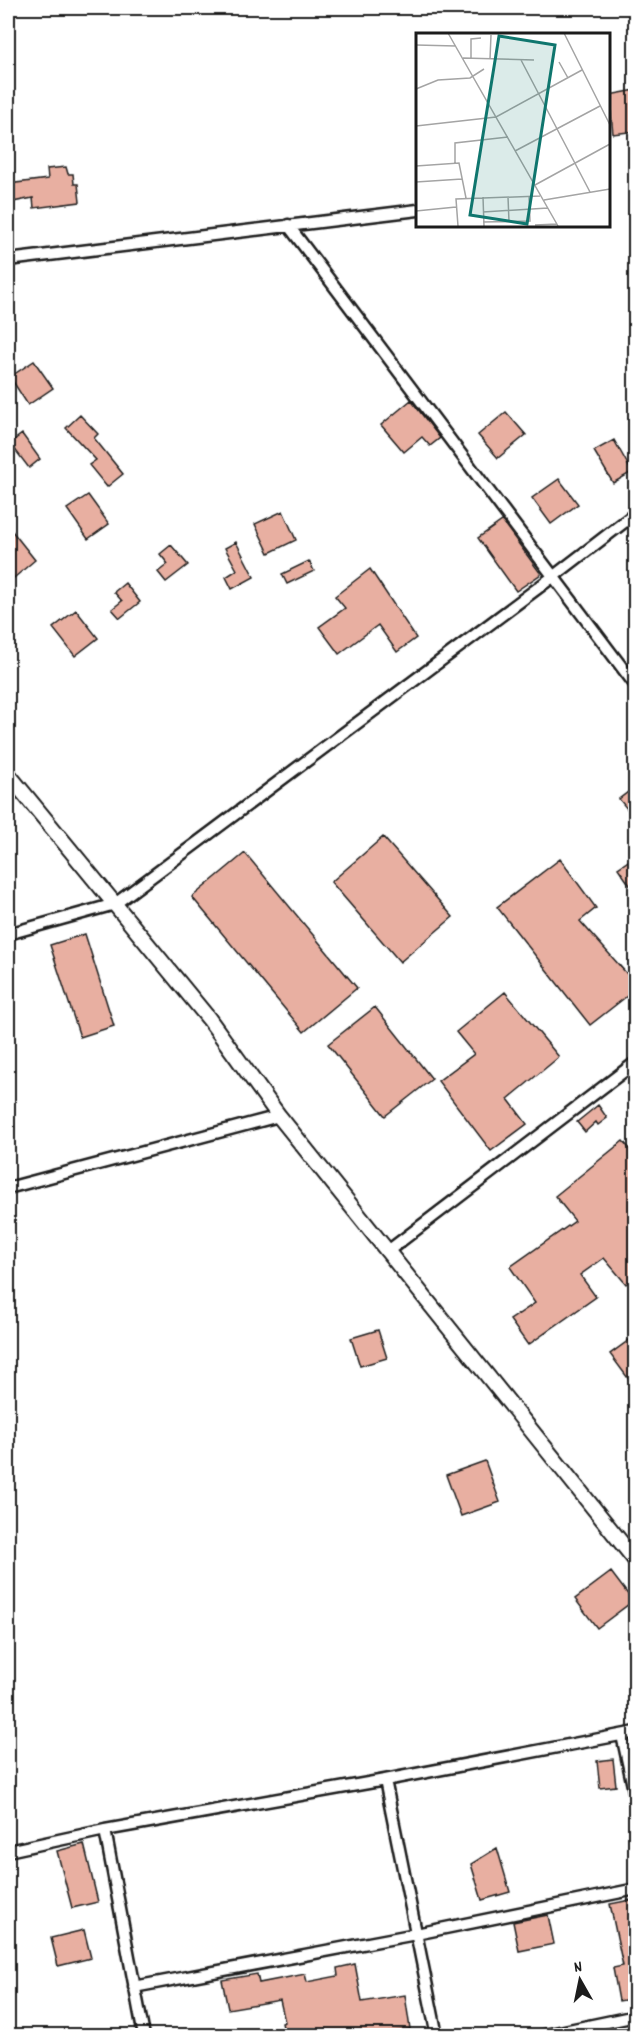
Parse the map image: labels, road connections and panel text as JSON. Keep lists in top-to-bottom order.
{
  "north": "top"
}
